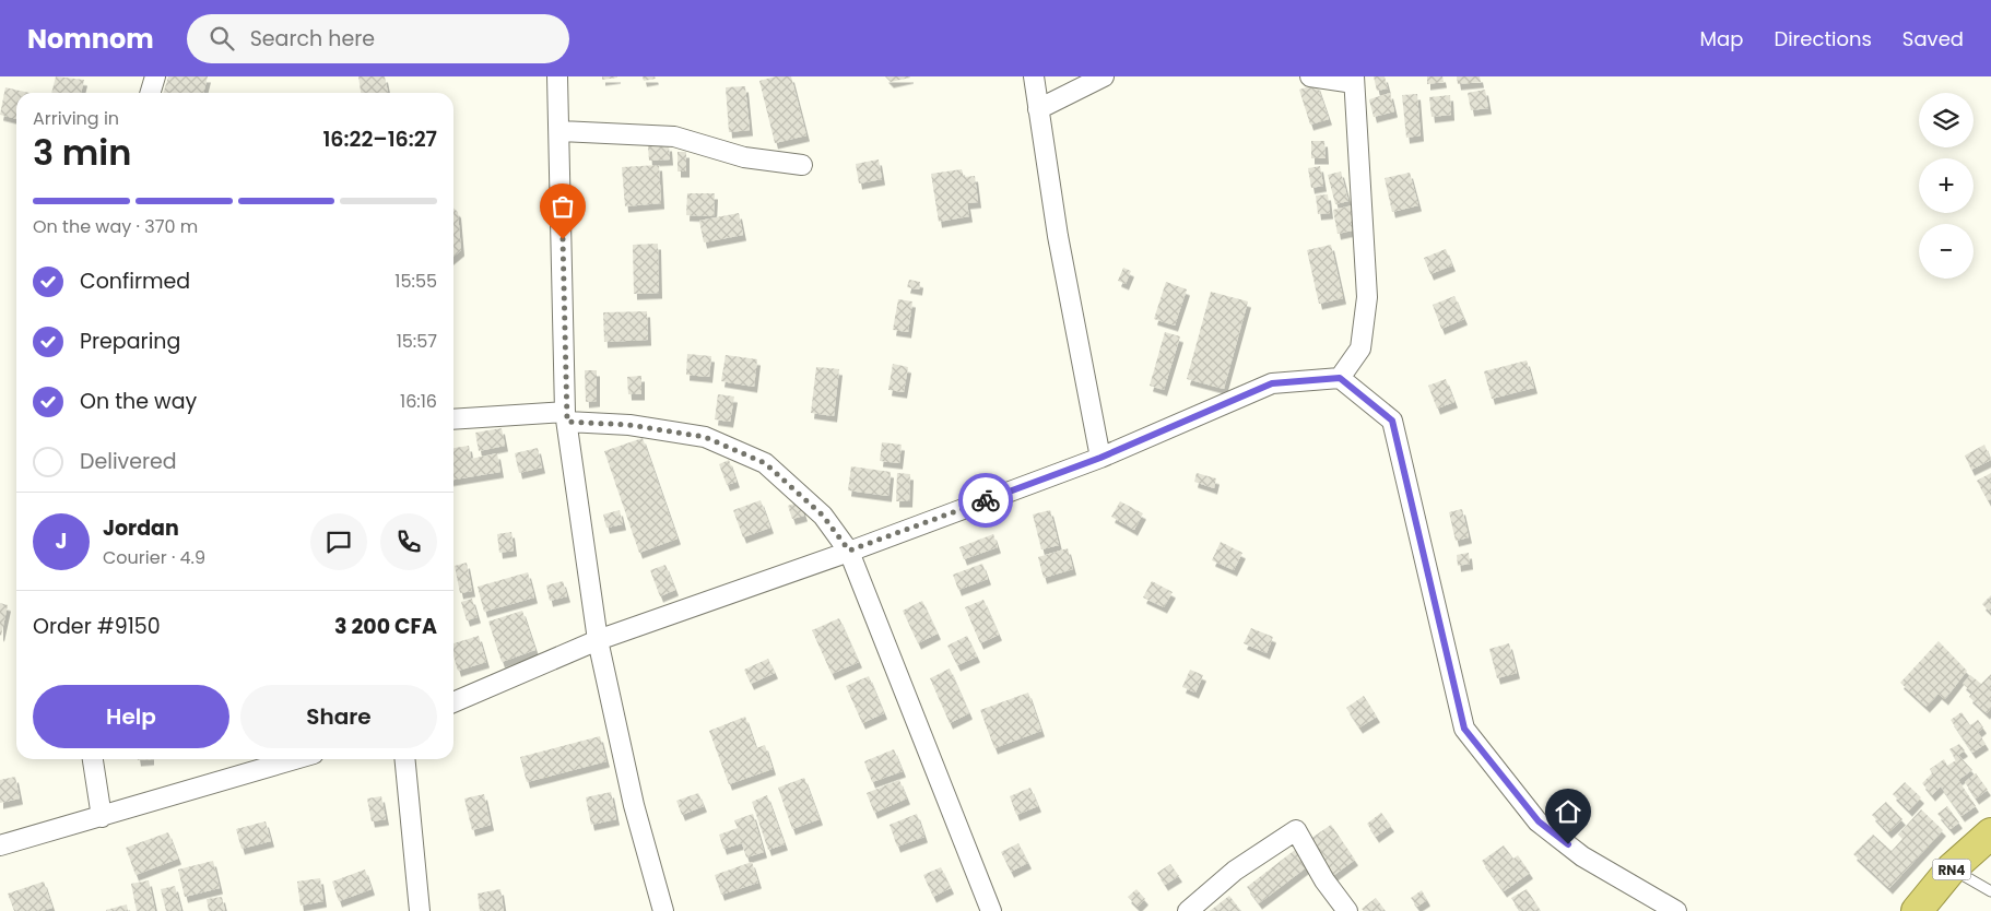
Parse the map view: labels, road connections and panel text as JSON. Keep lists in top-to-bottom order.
{
  "streets": {
    "highway": ["RN4"]
  },
  "page": {
    "header": "Nomnom",
    "search": "Search here",
    "nav": ["Map", "Directions", "Saved"],
    "map_buttons": ["+", "−"],
    "heading": ["3 min", "Arriving in", "16:22–16:27"],
    "panel": [
      "Jordan",
      "Courier · 4.9",
      "Order #9150",
      "3 200 CFA"
    ],
    "bar": "On the way · 370 m",
    "list": [
      ["Confirmed", "15:55"],
      ["Preparing", "15:57"],
      ["On the way", "16:16"],
      "Delivered"
    ],
    "round": "J",
    "buttons": ["Help", "Share"]
  }
}
